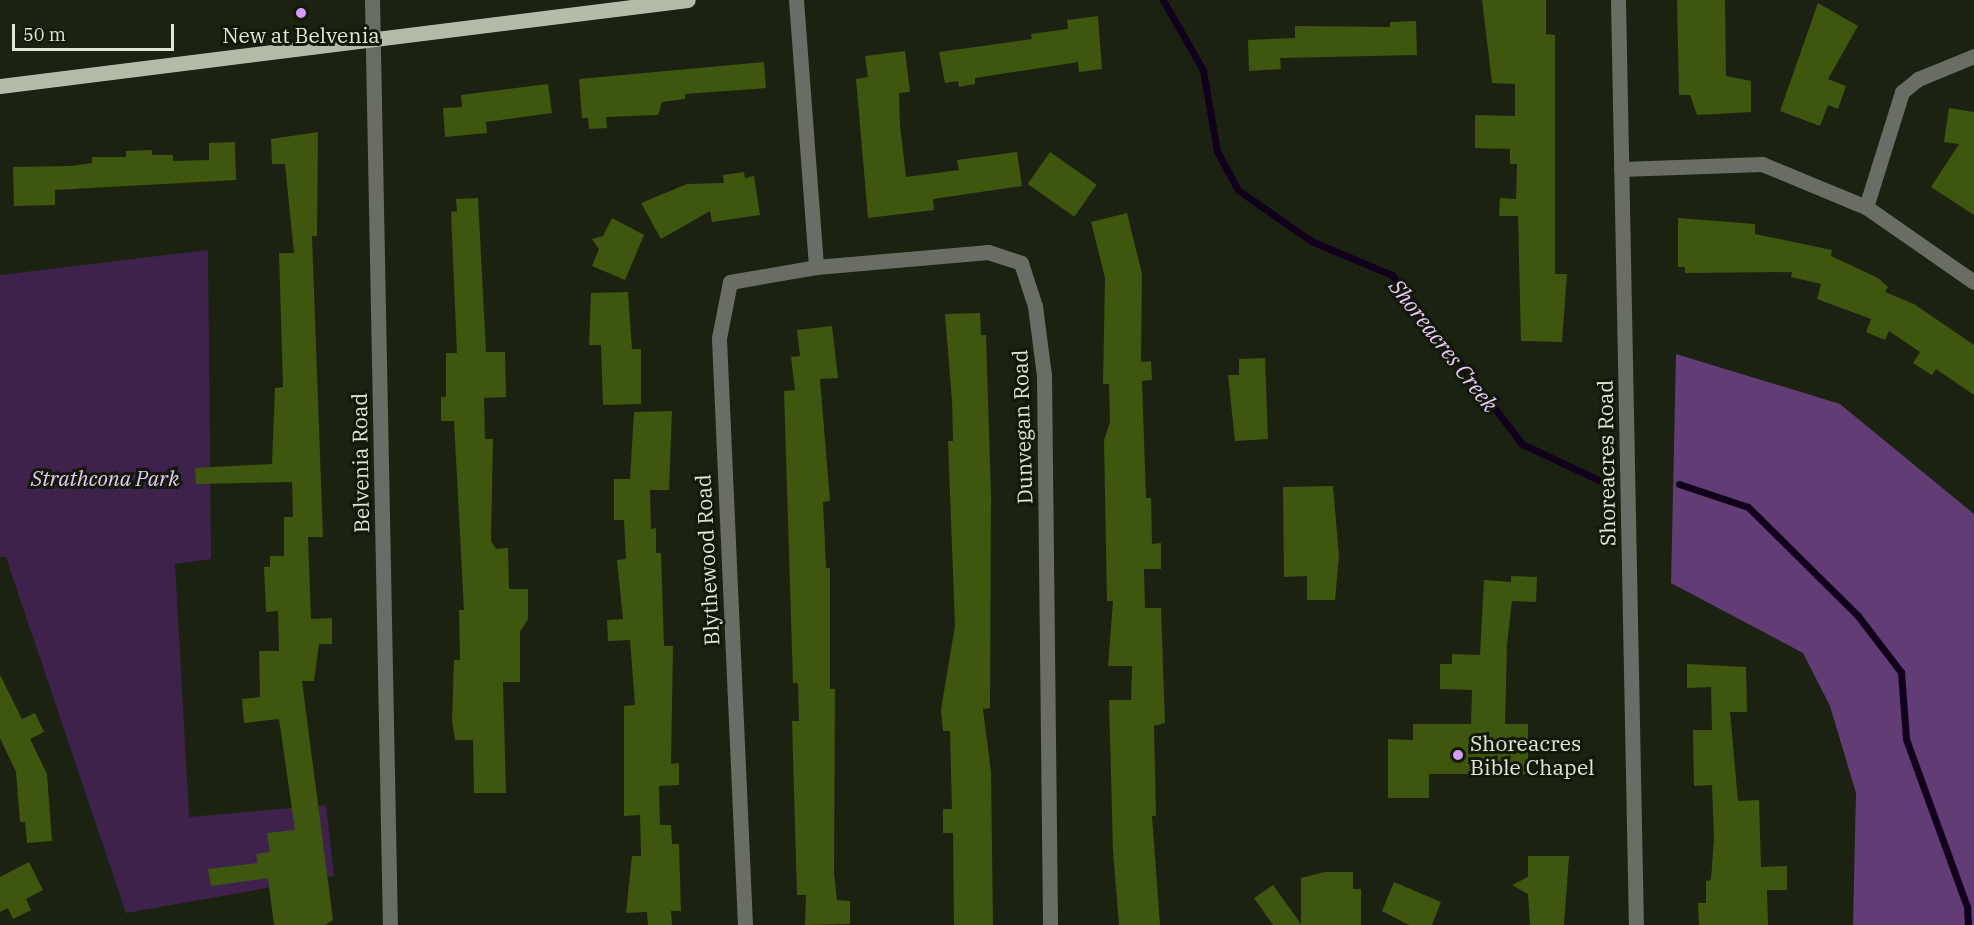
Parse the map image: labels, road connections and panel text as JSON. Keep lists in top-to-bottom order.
{
  "streets": {
    "street": [
      "Dunvegan Road",
      "Belvenia Road",
      "Shoreacres Road",
      "Blythewood Road"
    ]
  },
  "crossings": [
    ["Dunvegan Road", "Blythewood Road"]
  ],
  "water": ["Shoreacres Creek"],
  "parks": ["Strathcona Park"],
  "places": ["New at Belvenia", "Shoreacres Bible Chapel"],
  "scale_bar": "50 m"
}
